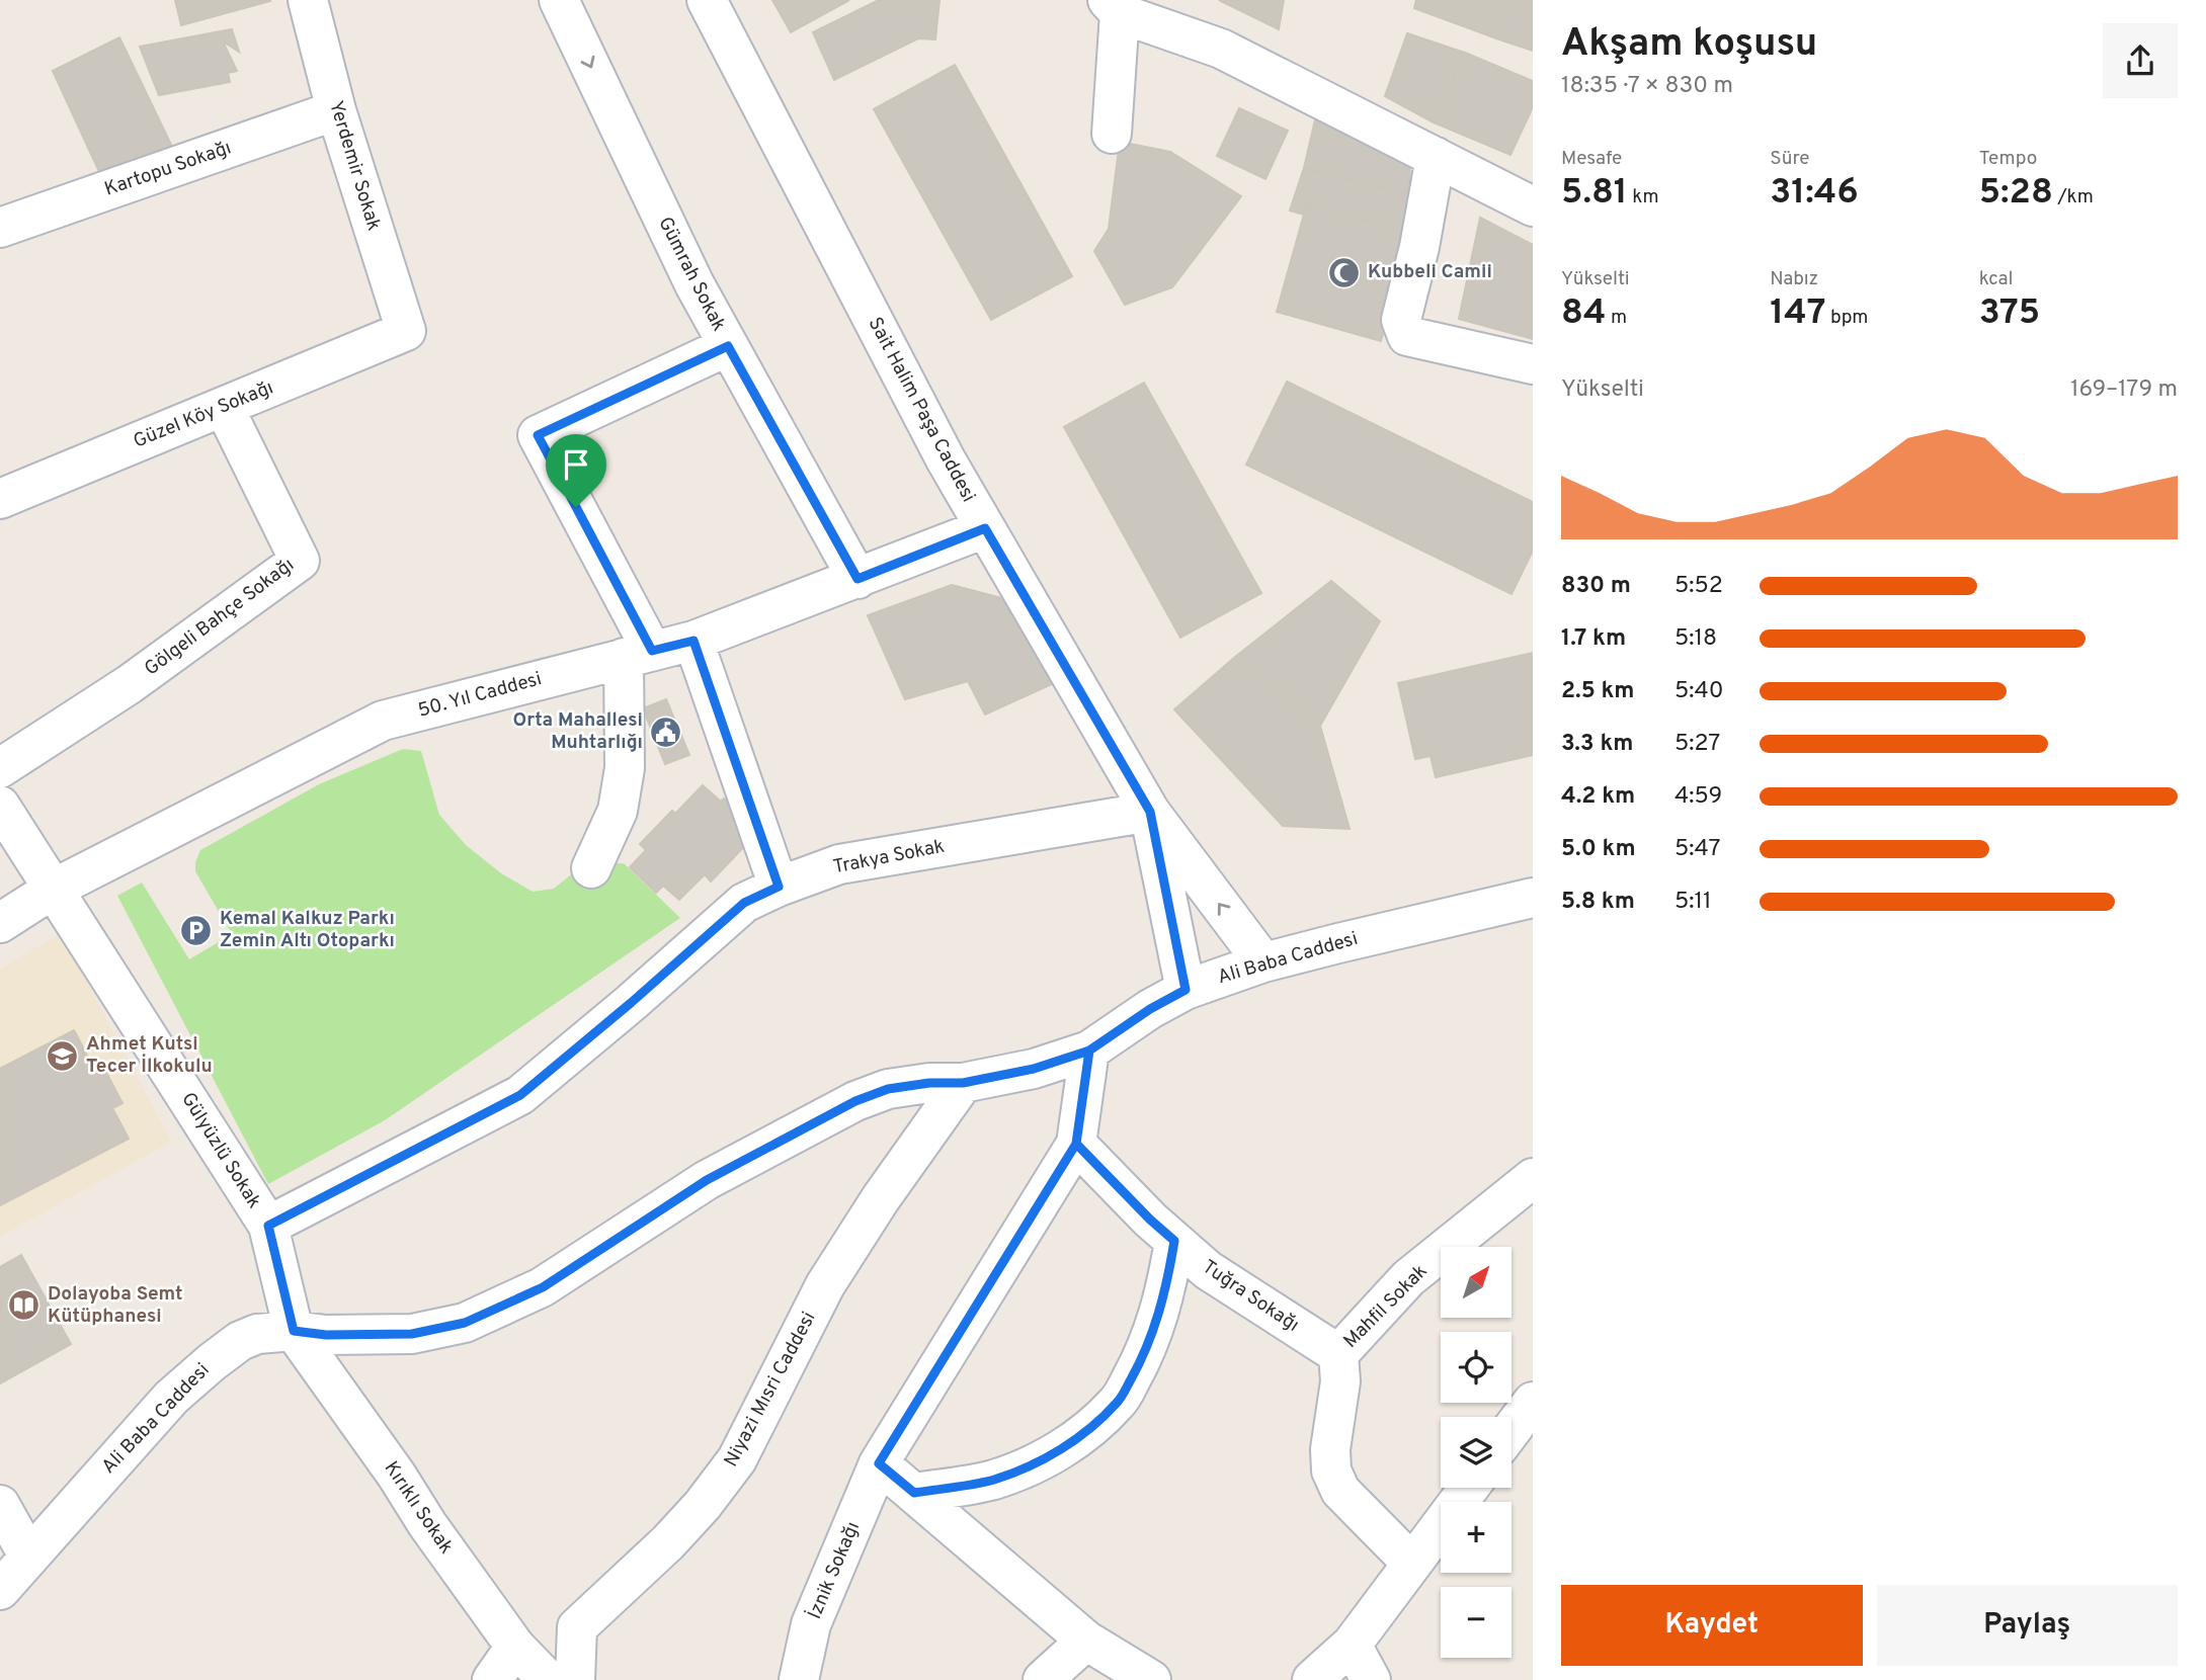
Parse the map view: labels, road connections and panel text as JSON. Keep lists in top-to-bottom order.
{
  "streets": {
    "street": [
      "Yerdemir Sokak",
      "Kartopu Sokağı",
      "Gümrah Sokak",
      "Sait Halim Paşa Caddesi",
      "Güzel Köy Sokağı",
      "Gölgeli Bahçe Sokağı",
      "50. Yıl Caddesi",
      "Trakya Sokak",
      "Ali Baba Caddesi",
      "Gülyüzlü Sokak",
      "Tuğra Sokağı",
      "Mahfil Sokak",
      "Niyazi Mısri Caddesi",
      "Kırıklı Sokak",
      "İznik Sokağı"
    ]
  },
  "crossings": [
    ["Yerdemir Sokak", "Kartopu Sokağı"],
    ["Yerdemir Sokak", "Güzel Köy Sokağı"],
    ["Gümrah Sokak", "50. Yıl Caddesi"],
    ["Sait Halim Paşa Caddesi", "50. Yıl Caddesi"],
    ["Sait Halim Paşa Caddesi", "Trakya Sokak"],
    ["Güzel Köy Sokağı", "Gölgeli Bahçe Sokağı"],
    ["50. Yıl Caddesi", "Gülyüzlü Sokak"],
    ["Trakya Sokak", "Gülyüzlü Sokak"],
    ["Ali Baba Caddesi", "Gülyüzlü Sokak"],
    ["Ali Baba Caddesi", "Niyazi Mısri Caddesi"],
    ["Ali Baba Caddesi", "Kırıklı Sokak"],
    ["Gülyüzlü Sokak", "Kırıklı Sokak"],
    ["Tuğra Sokağı", "Mahfil Sokak"],
    ["Tuğra Sokağı", "İznik Sokağı"]
  ],
  "one_way": ["Gümrah Sokak"],
  "places": {
    "mosque": ["Kubbeli Camii"],
    "public building": ["Orta Mahallesi Muhtarlığı"],
    "parking": ["Kemal Kalkuz Parkı Zemin Altı Otoparkı"],
    "school or university": ["Ahmet Kutsi Tecer İlkokulu"],
    "library": ["Dolayoba Semt Kütüphanesi"]
  },
  "north": "top right",
  "page": {
    "heading": ["Akşam koşusu", "18:35 · 7 × 830 m"],
    "stats": [
      ["Mesafe", "5.81 km"],
      ["Süre", "31:46"],
      ["Tempo", "5:28 /km"],
      ["Yükselti", "84 m"],
      ["Nabız", "147 bpm"],
      ["kcal", "375"]
    ],
    "chart": ["Yükselti", "169–179 m"],
    "list": [
      {
        "name": "830 m",
        "note": "5:52"
      },
      {
        "name": "1.7 km",
        "note": "5:18"
      },
      {
        "name": "2.5 km",
        "note": "5:40"
      },
      {
        "name": "3.3 km",
        "note": "5:27"
      },
      {
        "name": "4.2 km",
        "note": "4:59"
      },
      {
        "name": "5.0 km",
        "note": "5:47"
      },
      {
        "name": "5.8 km",
        "note": "5:11"
      }
    ],
    "map_buttons": ["+", "−"],
    "buttons": ["Kaydet", "Paylaş"]
  }
}
